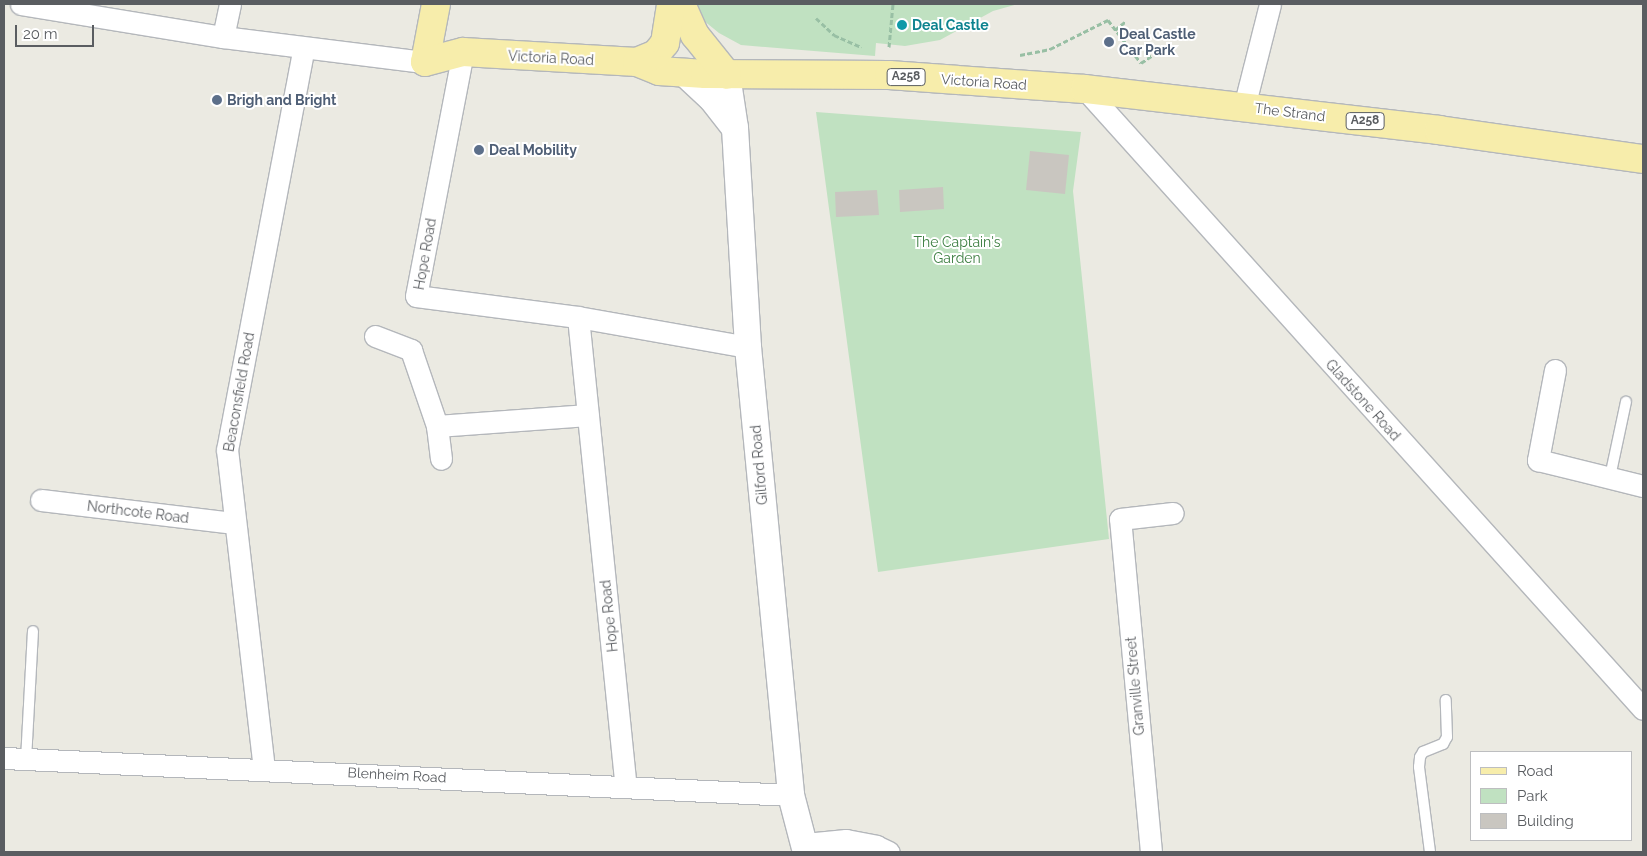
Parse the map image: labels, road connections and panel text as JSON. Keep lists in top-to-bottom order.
{
  "streets": {
    "main road": ["Victoria Road", "A258", "The Strand"],
    "street": [
      "Hope Road",
      "Beaconsfield Road",
      "Gladstone Road",
      "Gilford Road",
      "Northcote Road",
      "Granville Street",
      "Blenheim Road"
    ]
  },
  "crossings": [
    ["Victoria Road", "The Strand"],
    ["Victoria Road", "Hope Road"],
    ["Victoria Road", "Beaconsfield Road"],
    ["Victoria Road", "Gladstone Road"],
    ["Victoria Road", "Gilford Road"],
    ["The Strand", "Gladstone Road"],
    ["Hope Road", "Gilford Road"],
    ["Hope Road", "Blenheim Road"],
    ["Beaconsfield Road", "Northcote Road"],
    ["Beaconsfield Road", "Blenheim Road"],
    ["Gilford Road", "Blenheim Road"]
  ],
  "parks": ["The Captain's Garden"],
  "places": [
    "Deal Castle",
    "Deal Castle Car Park",
    "Brigh and Bright",
    "Deal Mobility"
  ],
  "legend": ["Road", "Park", "Building"],
  "scale_bar": "20 m"
}
